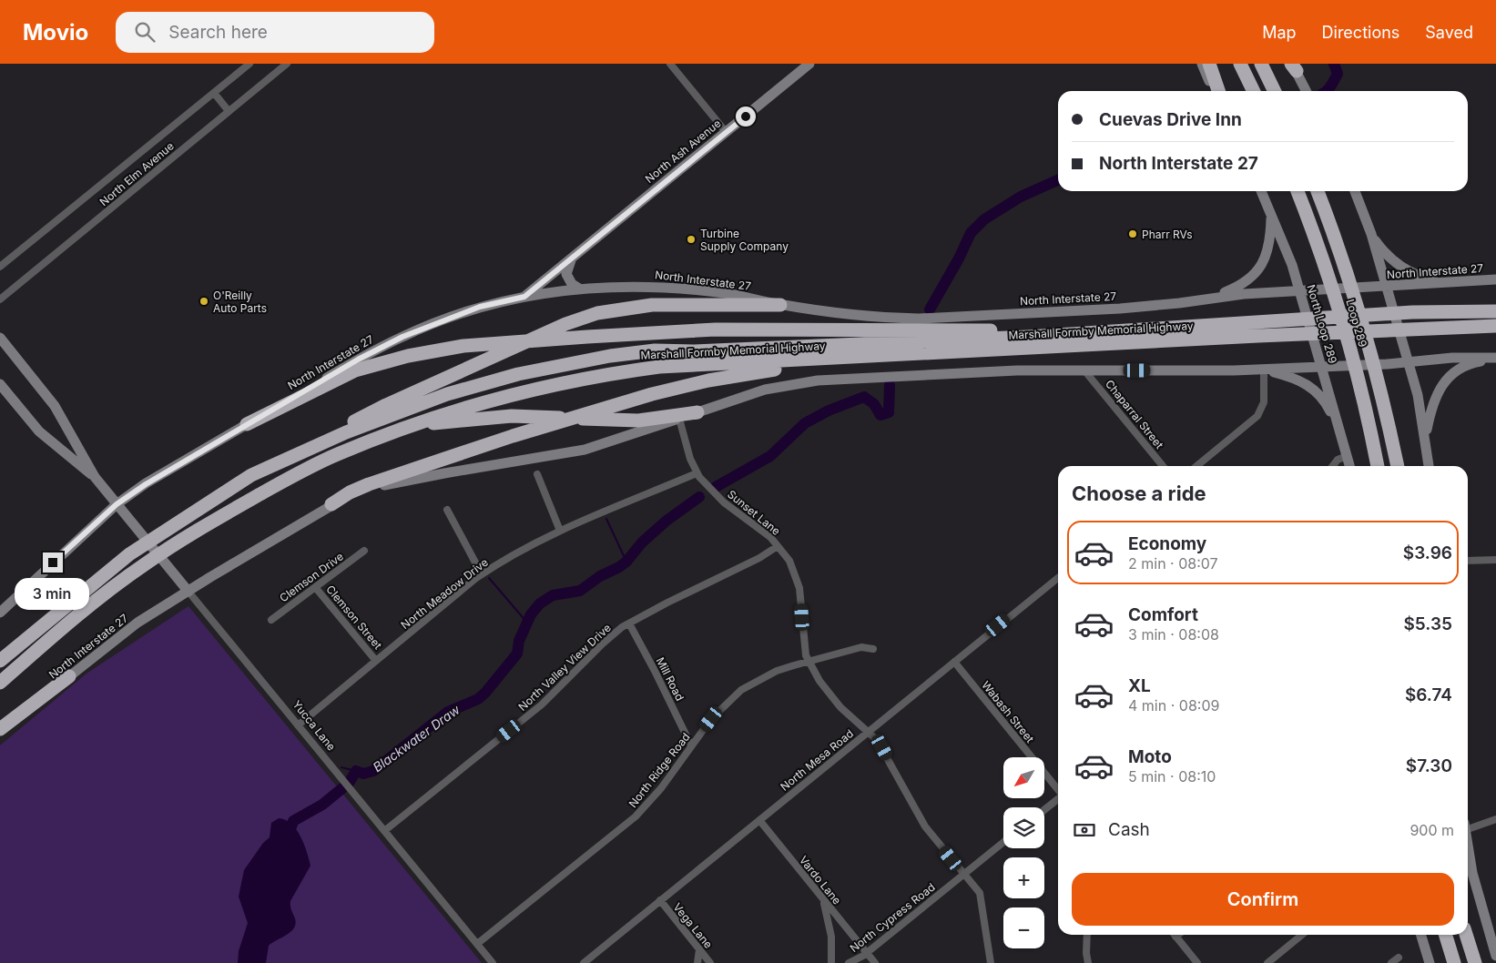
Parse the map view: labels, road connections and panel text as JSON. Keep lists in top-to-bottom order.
{
  "streets": {
    "highway": ["Loop 289", "Marshall Formby Memorial Highway"],
    "main road": [
      "North Ash Avenue",
      "North Interstate 27",
      "North Loop 289",
      "Yucca Lane"
    ],
    "street": [
      "North Elm Avenue",
      "Chaparral Street",
      "Sunset Lane",
      "Clemson Drive",
      "North Meadow Drive",
      "Clemson Street",
      "North Valley View Drive",
      "Mill Road",
      "Wabash Street",
      "North Mesa Road",
      "North Ridge Road",
      "Vardo Lane",
      "North Cypress Road",
      "Vega Lane"
    ]
  },
  "crossings": [
    ["North Ash Avenue", "North Interstate 27"],
    ["North Interstate 27", "North Loop 289"],
    ["North Interstate 27", "Chaparral Street"],
    ["North Interstate 27", "Sunset Lane"],
    ["North Interstate 27", "Yucca Lane"],
    ["Sunset Lane", "North Meadow Drive"],
    ["Sunset Lane", "North Valley View Drive"],
    ["Sunset Lane", "North Mesa Road"],
    ["Sunset Lane", "North Ridge Road"],
    ["Sunset Lane", "North Cypress Road"],
    ["Clemson Drive", "Clemson Street"],
    ["North Meadow Drive", "Clemson Street"],
    ["North Meadow Drive", "Yucca Lane"],
    ["North Valley View Drive", "Mill Road"],
    ["North Valley View Drive", "Yucca Lane"],
    ["Mill Road", "North Ridge Road"],
    ["Wabash Street", "North Mesa Road"],
    ["Yucca Lane", "North Ridge Road"],
    ["North Mesa Road", "Vardo Lane"],
    ["North Mesa Road", "Vega Lane"],
    ["Vardo Lane", "North Cypress Road"]
  ],
  "water": ["Blackwater Draw"],
  "places": ["Pharr RVs", "Turbine Supply Company", "O'Reilly Auto Parts"],
  "north": "bottom left",
  "page": {
    "header": "Movio",
    "search": "Search here",
    "nav": ["Map", "Directions", "Saved"],
    "banner": ["Cuevas Drive Inn", "North Interstate 27"],
    "heading": "Choose a ride",
    "list": [
      {
        "name": "Economy",
        "note": "2 min · 08:07",
        "value": "$3.96"
      },
      {
        "name": "Comfort",
        "note": "3 min · 08:08",
        "value": "$5.35"
      },
      {
        "name": "XL",
        "note": "4 min · 08:09",
        "value": "$6.74"
      },
      {
        "name": "Moto",
        "note": "5 min · 08:10",
        "value": "$7.30"
      }
    ],
    "bubble": "3 min",
    "map_buttons": ["+", "−"],
    "pay": ["Cash", "900 m"],
    "buttons": "Confirm"
  }
}
